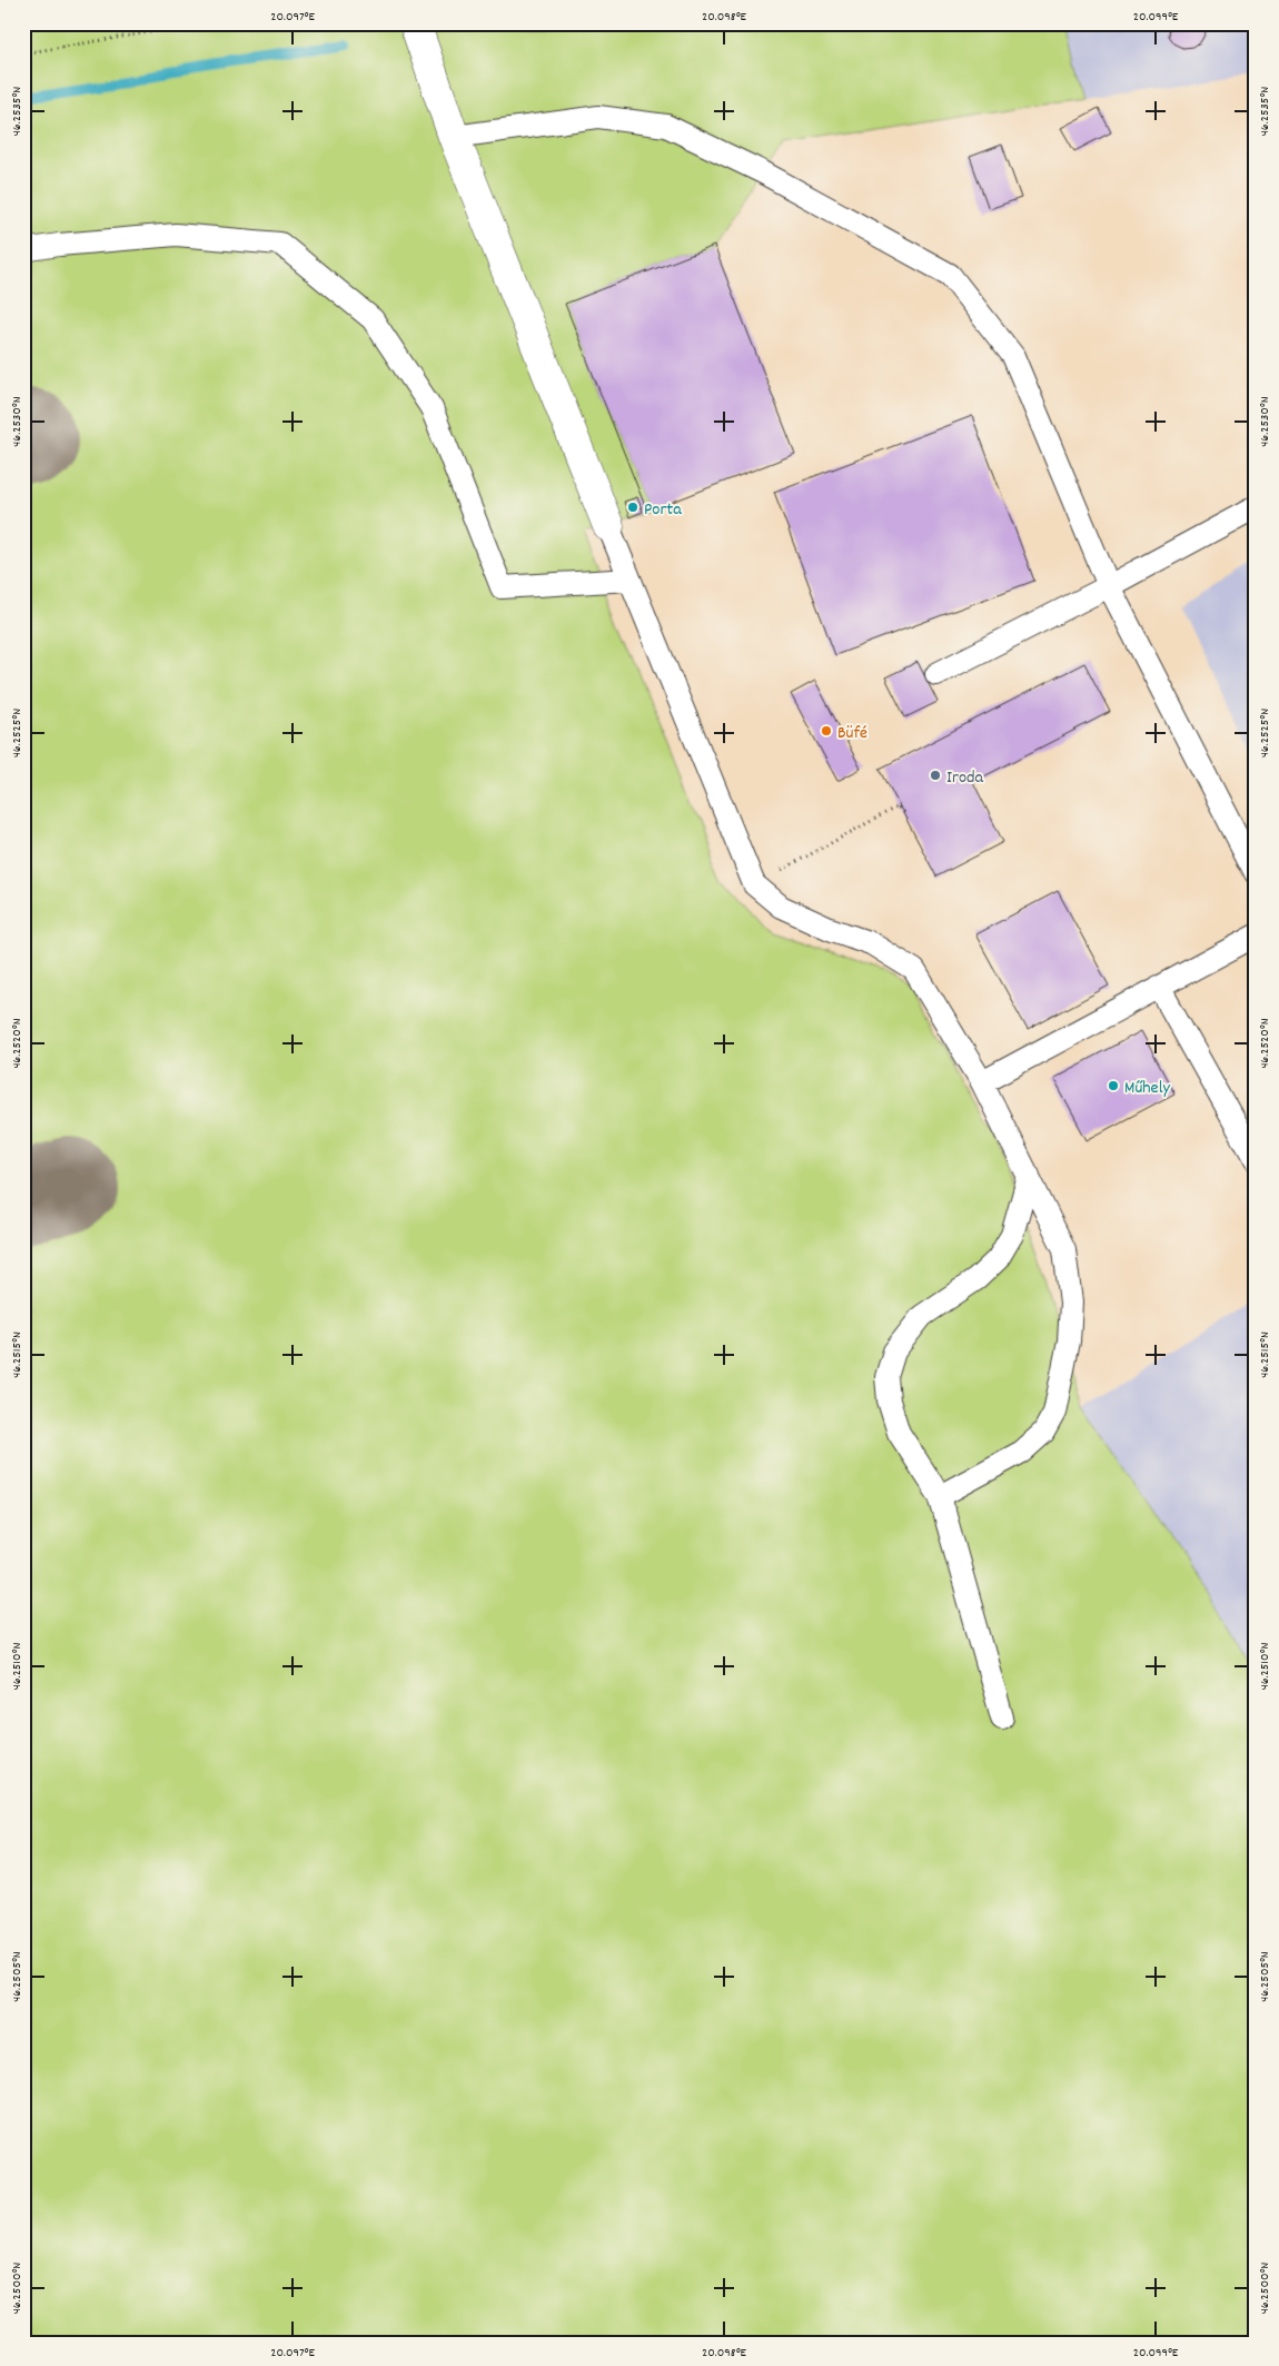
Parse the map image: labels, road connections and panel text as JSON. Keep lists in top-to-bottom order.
{
  "places": [
    "Porta",
    "Büfé",
    "Iroda",
    "Műhely"
  ],
  "coordinates": [
    "20.097°E",
    "20.098°E",
    "20.099°E",
    "46.2535°N",
    "46.2530°N",
    "46.2525°N",
    "46.2520°N",
    "46.2515°N",
    "46.2510°N",
    "46.2505°N",
    "46.2500°N"
  ]
}
